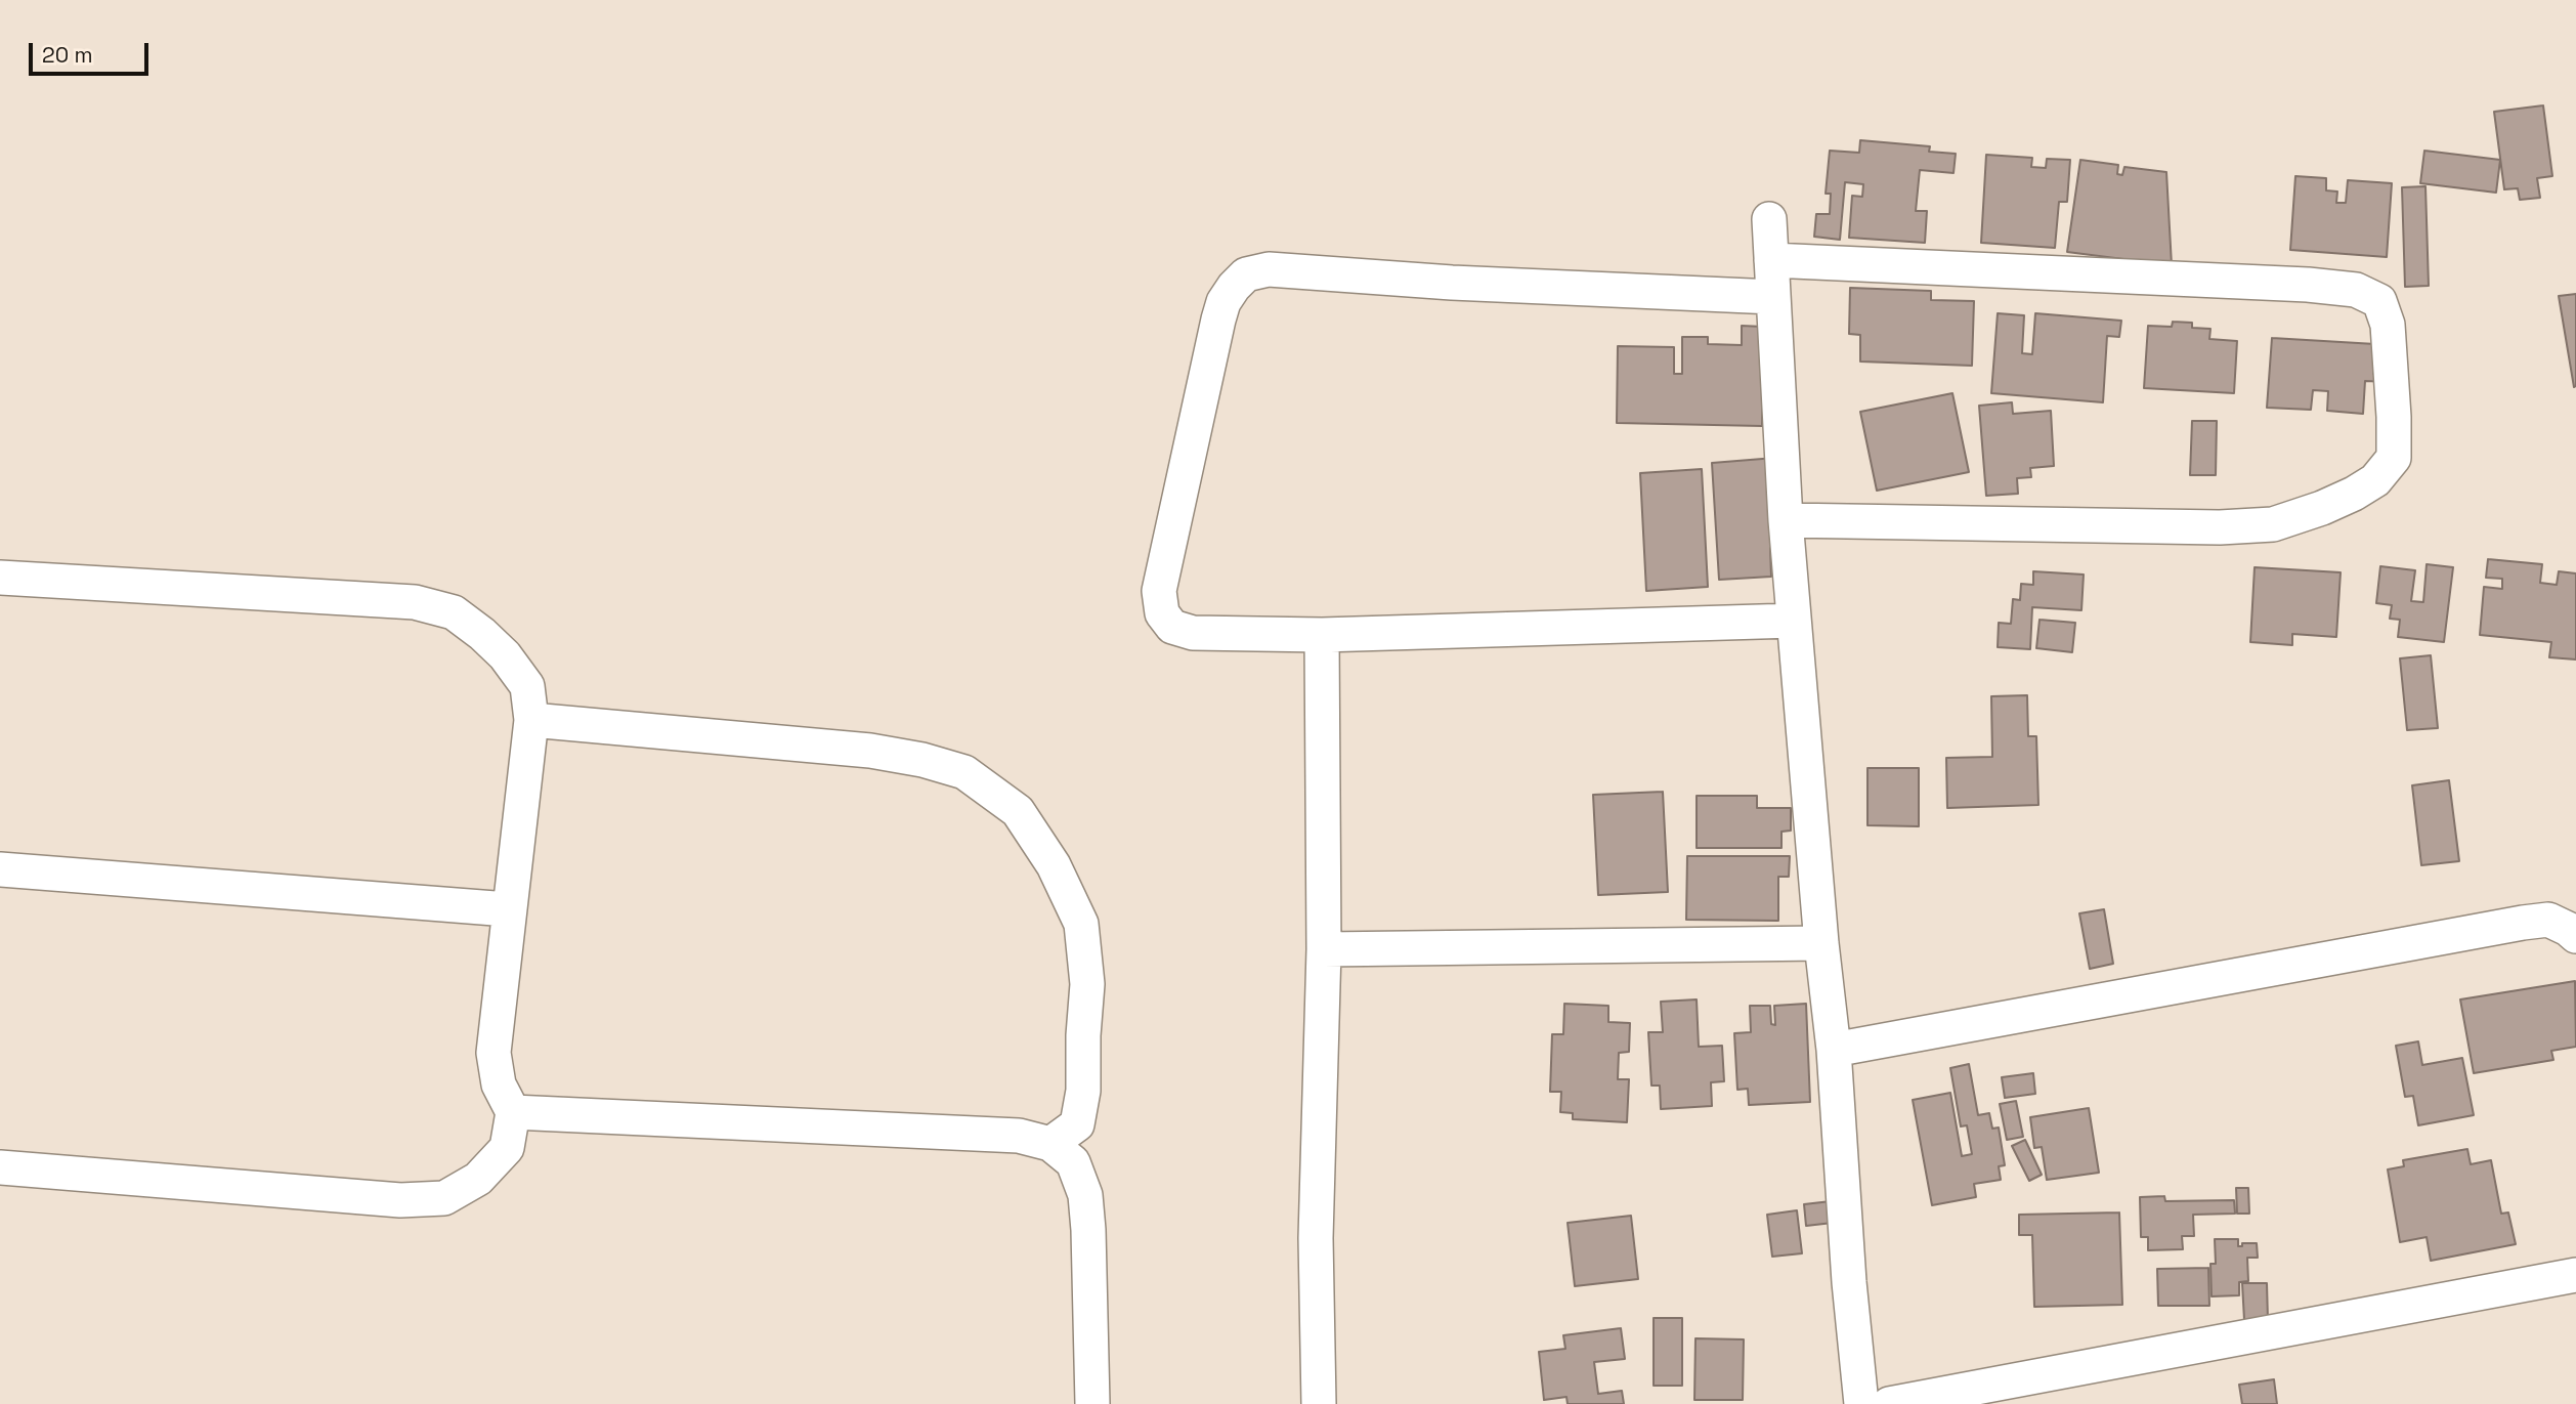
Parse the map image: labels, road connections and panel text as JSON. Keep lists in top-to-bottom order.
{
  "scale_bar": "20 m"
}
